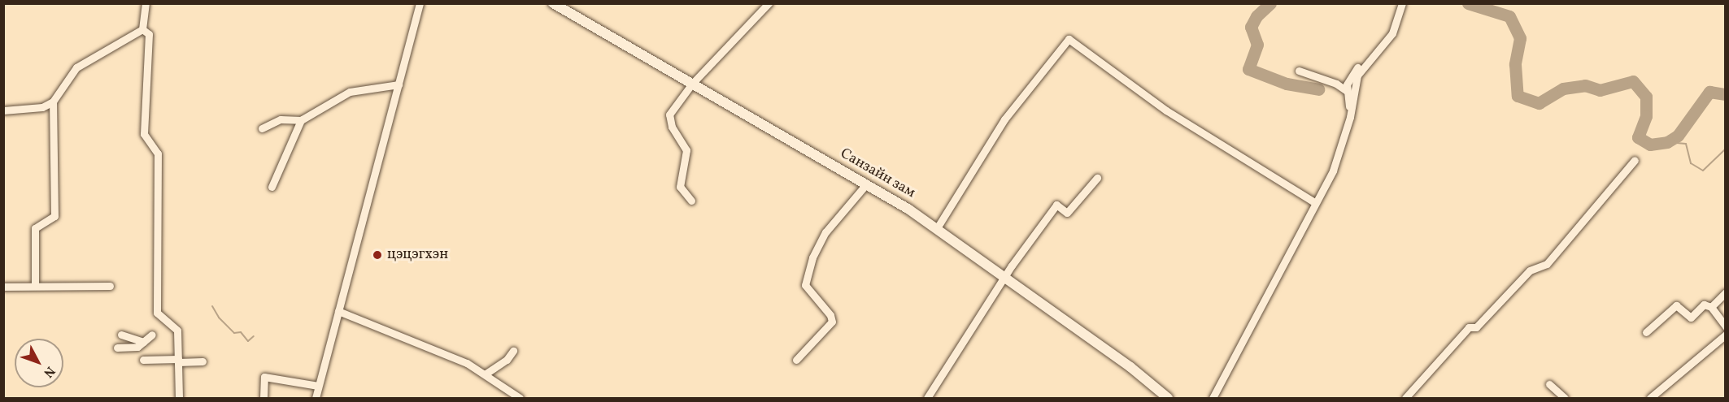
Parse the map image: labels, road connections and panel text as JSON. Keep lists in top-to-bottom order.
{
  "streets": {
    "main road": ["Санзайн зам"]
  },
  "places": ["цэцэгхэн"],
  "north": "bottom right"
}
